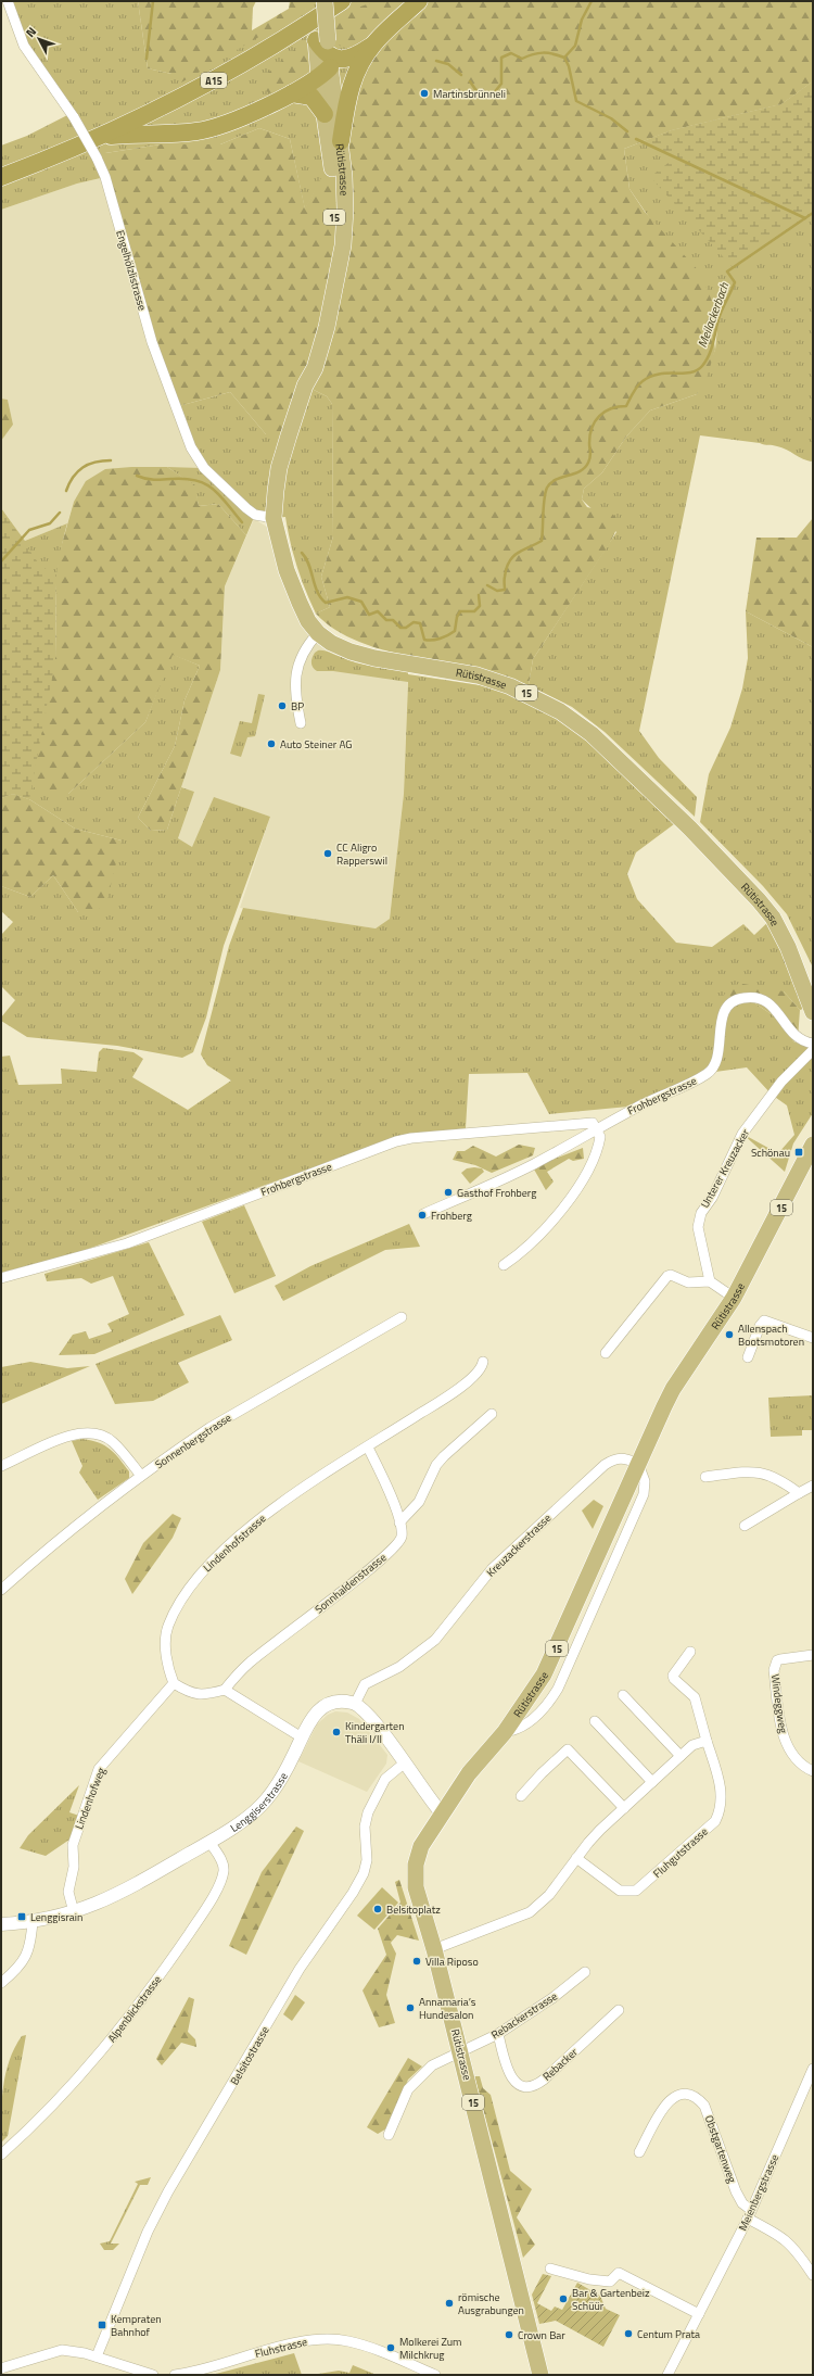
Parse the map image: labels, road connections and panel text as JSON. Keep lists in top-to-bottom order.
{
  "streets": {
    "highway": ["A15"],
    "main road": ["Rütistrasse", "15"],
    "street": [
      "Engelhölzlistrasse",
      "Frohbergstrasse",
      "Unterer Kreuzacker",
      "Sonnenbergstrasse",
      "Lindenhofstrasse",
      "Kreuzackerstrasse",
      "Sonnhaldenstrasse",
      "Windeggweg",
      "Lindenhofweg",
      "Lenggiserstrasse",
      "Fluhgutstrasse",
      "Alpenblickstrasse",
      "Rebackerstrasse",
      "Belsitostrasse",
      "Rebacker",
      "Obstgartenweg",
      "Meienbergstrasse",
      "Fluhstrasse"
    ]
  },
  "crossings": [
    ["Rütistrasse", "Engelhölzlistrasse"],
    ["Rütistrasse", "Kreuzackerstrasse"],
    ["Rütistrasse", "Rebackerstrasse"],
    ["Lindenhofstrasse", "Sonnhaldenstrasse"],
    ["Lindenhofstrasse", "Lindenhofweg"],
    ["Kreuzackerstrasse", "Lenggiserstrasse"],
    ["Lindenhofweg", "Lenggiserstrasse"],
    ["Lenggiserstrasse", "Alpenblickstrasse"],
    ["Rebackerstrasse", "Rebacker"],
    ["Obstgartenweg", "Meienbergstrasse"]
  ],
  "water": ["Meilackerbach"],
  "places": {
    "other": [
      "Martinsbrünneli",
      "BP",
      "Auto Steiner AG",
      "CC Aligro Rapperswil",
      "Gasthof Frohberg",
      "Frohberg",
      "Allenspach Bootsmotoren",
      "Kindergarten Thäli I/II",
      "Belsitoplatz",
      "Villa Riposo",
      "Annamaria’s Hundesalon",
      "Bar & Gartenbeiz Schüür",
      "römische Ausgrabungen",
      "Centum Prata",
      "Crown Bar",
      "Molkerei Zum Milchkrug"
    ],
    "transit": ["Schönau", "Lenggisrain", "Kempraten Bahnhof"]
  },
  "north": "top left"
}
